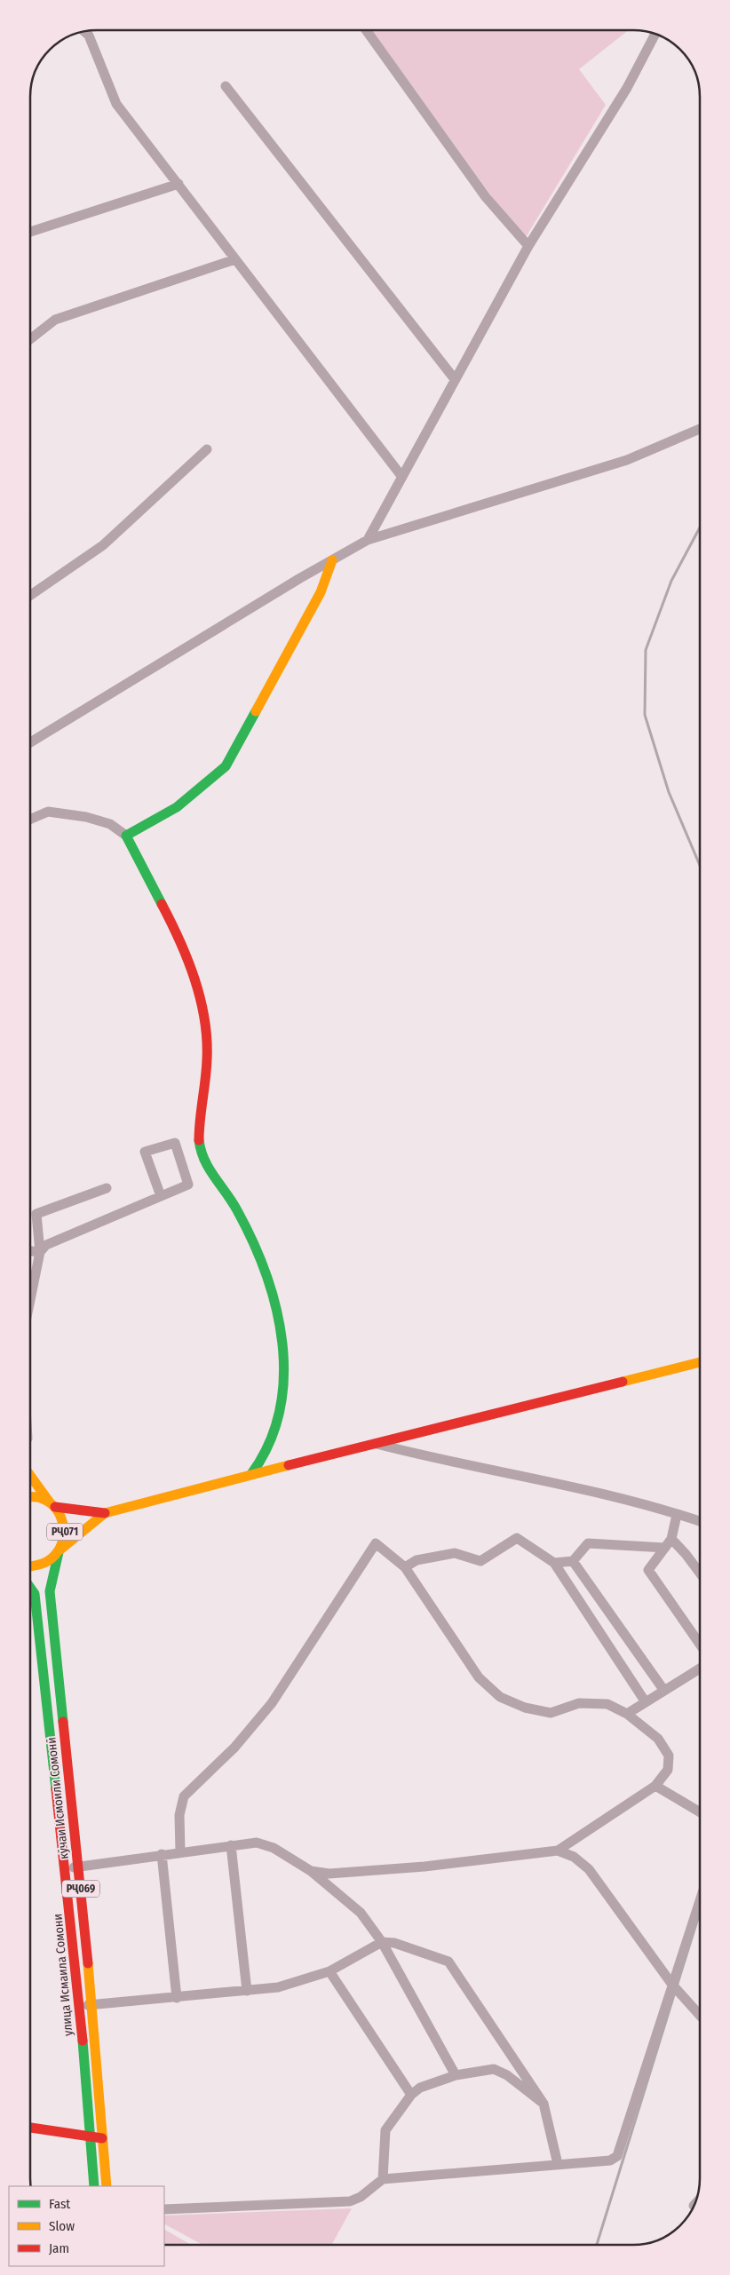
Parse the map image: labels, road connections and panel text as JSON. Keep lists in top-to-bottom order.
{
  "streets": {
    "street": [
      "РҶ071",
      "кӯчаи Исмоили Сомонӣ",
      "РҶ069",
      "улица Исмаила Сомони"
    ]
  },
  "crossings": [
    ["РҶ071", "кӯчаи Исмоили Сомонӣ"]
  ],
  "legend": ["Fast", "Slow", "Jam"]
}
